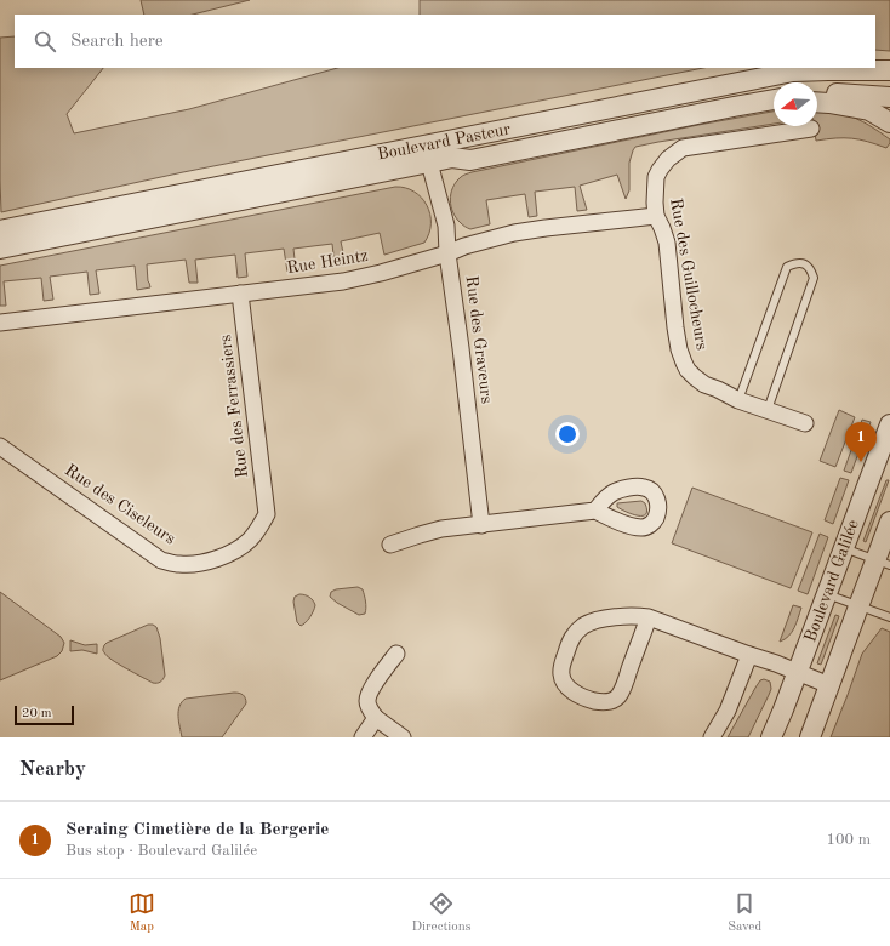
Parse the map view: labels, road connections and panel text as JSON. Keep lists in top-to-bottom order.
{
  "streets": {
    "street": [
      "Boulevard Pasteur",
      "Rue Heintz",
      "Rue des Guillocheurs",
      "Rue des Graveurs",
      "Rue des Ferrassiers",
      "Rue des Ciseleurs",
      "Boulevard Galilée"
    ]
  },
  "crossings": [
    ["Boulevard Pasteur", "Rue des Graveurs"],
    ["Rue Heintz", "Rue des Guillocheurs"],
    ["Rue Heintz", "Rue des Graveurs"],
    ["Rue Heintz", "Rue des Ferrassiers"],
    ["Rue des Ferrassiers", "Rue des Ciseleurs"]
  ],
  "scale_bar": "20 m",
  "north": "left",
  "page": {
    "search": "Search here",
    "pins": "1",
    "scale": "20 m",
    "heading": "Nearby",
    "list": [
      {
        "mark": "1",
        "name": "Seraing Cimetière de la Bergerie",
        "note": "Bus stop · Boulevard Galilée",
        "value": "100 m"
      }
    ],
    "nav": ["Map", "Directions", "Saved"]
  }
}
